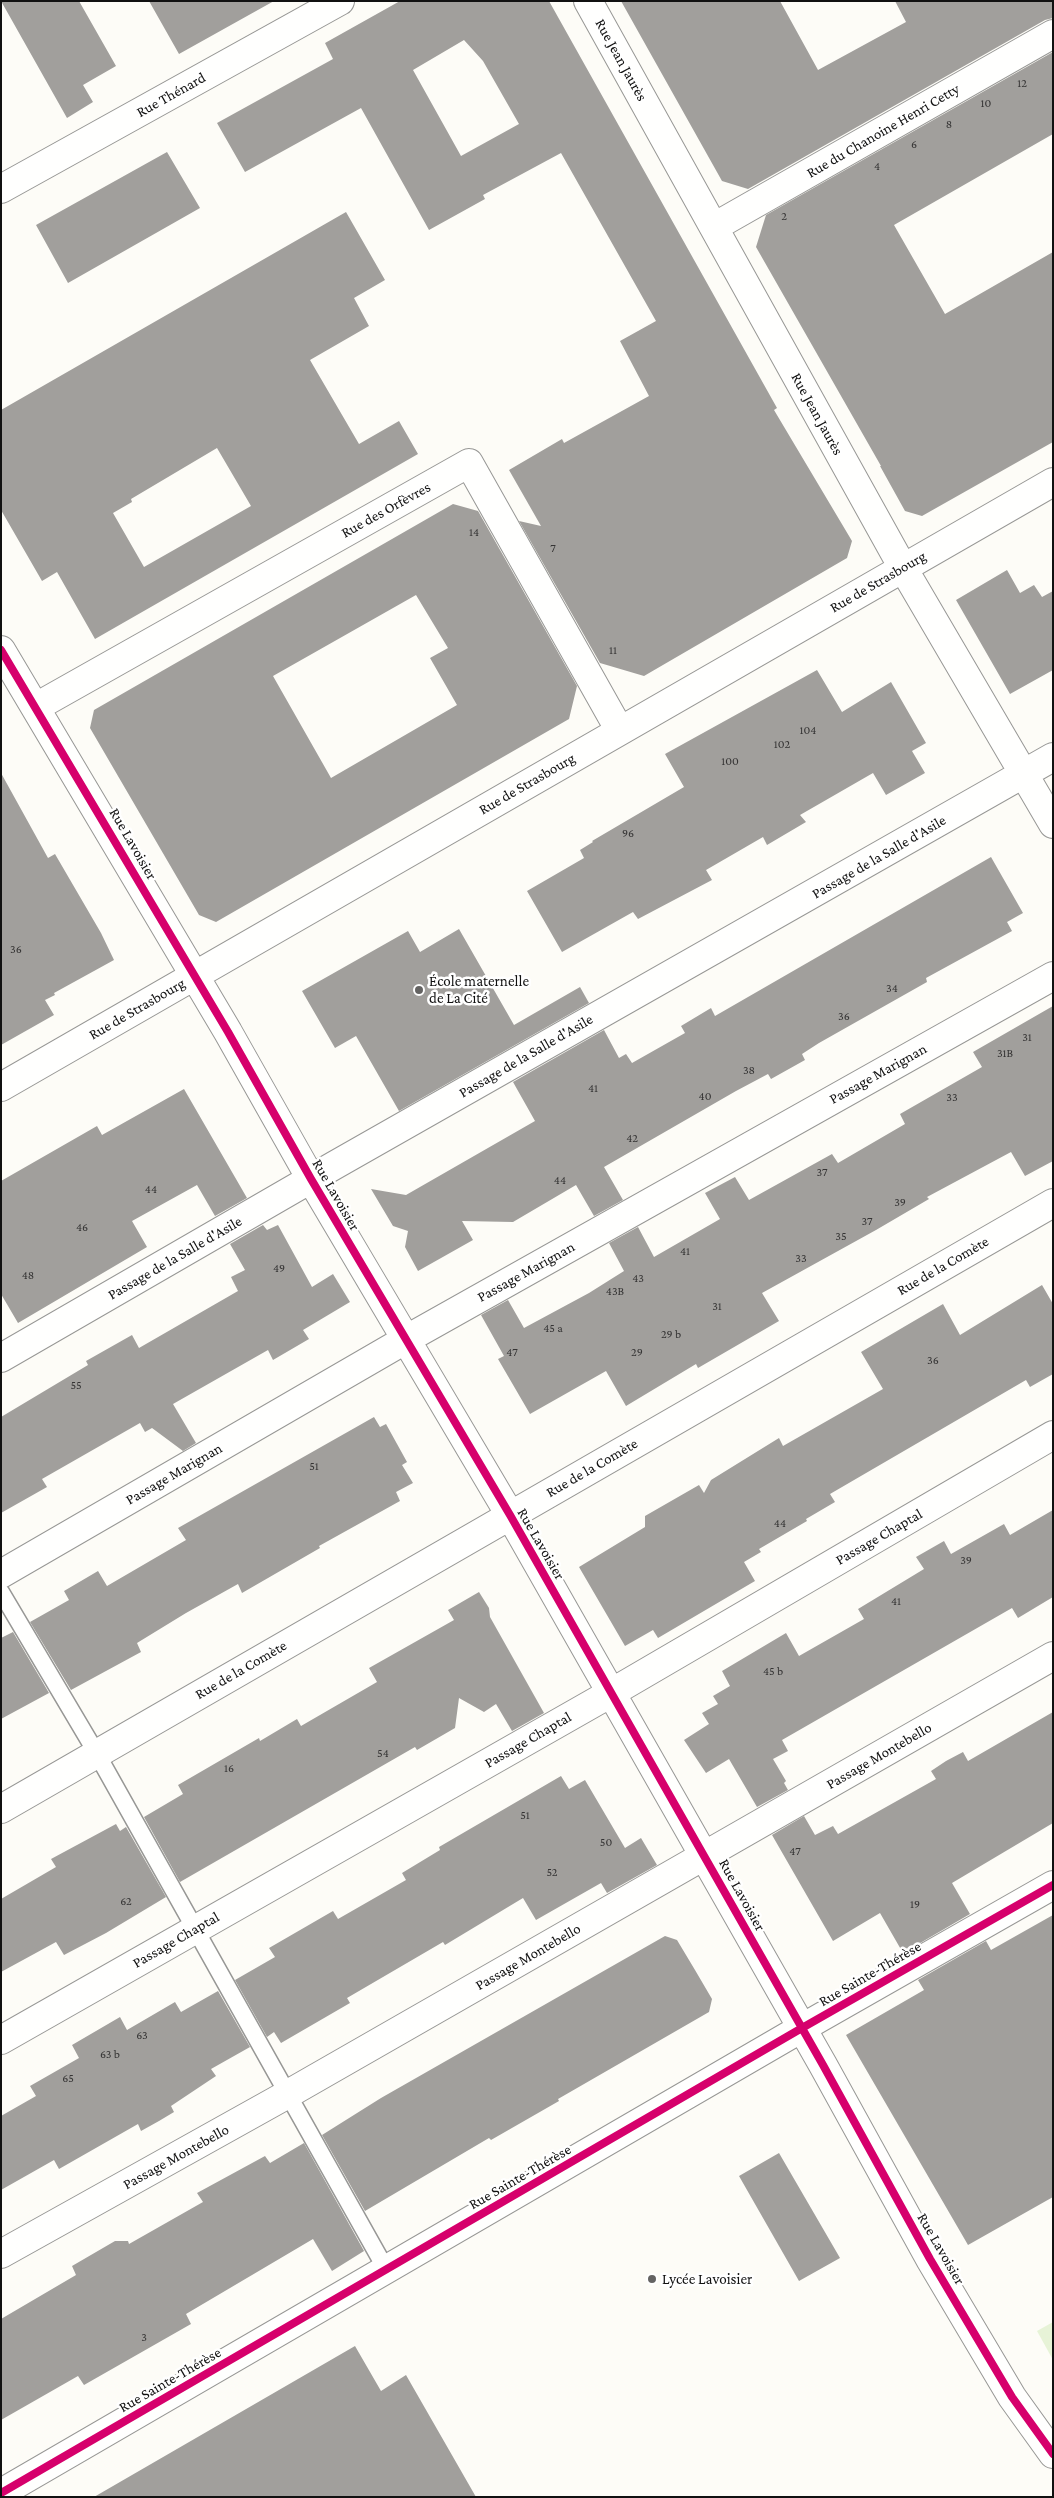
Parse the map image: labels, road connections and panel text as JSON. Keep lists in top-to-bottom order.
{
  "streets": {
    "street": [
      "Rue Jean Jaurès",
      "Rue Thénard",
      "Rue du Chanoine Henri Cetty",
      "Rue des Orfèvres",
      "Rue de Strasbourg",
      "Rue Lavoisier",
      "Passage de la Salle d'Asile",
      "Passage Marignan",
      "Rue de la Comète",
      "Passage Chaptal",
      "Passage Montebello",
      "Rue Sainte-Thérèse"
    ]
  },
  "crossings": [
    ["Rue Jean Jaurès", "Rue du Chanoine Henri Cetty"],
    ["Rue Jean Jaurès", "Rue de Strasbourg"],
    ["Rue Jean Jaurès", "Passage de la Salle d'Asile"],
    ["Rue des Orfèvres", "Rue de Strasbourg"],
    ["Rue des Orfèvres", "Rue Lavoisier"],
    ["Rue de Strasbourg", "Rue Lavoisier"],
    ["Rue Lavoisier", "Passage de la Salle d'Asile"],
    ["Rue Lavoisier", "Passage Marignan"],
    ["Rue Lavoisier", "Rue de la Comète"],
    ["Rue Lavoisier", "Passage Chaptal"],
    ["Rue Lavoisier", "Passage Montebello"],
    ["Rue Lavoisier", "Rue Sainte-Thérèse"]
  ],
  "places": ["École maternelle de La Cité", "Lycée Lavoisier"],
  "house_numbers": [
    "12",
    "10",
    "8",
    "6",
    "4",
    "2",
    "14",
    "7",
    "11",
    "104",
    "102",
    "100",
    "96",
    "36",
    "34",
    "36",
    "31",
    "31B",
    "38",
    "41",
    "40",
    "33",
    "42",
    "37",
    "44",
    "44",
    "39",
    "37",
    "46",
    "35",
    "41",
    "33",
    "49",
    "48",
    "43",
    "43B",
    "31",
    "45 a",
    "29 b",
    "47",
    "29",
    "36",
    "55",
    "51",
    "44",
    "39",
    "41",
    "45 b",
    "54",
    "16",
    "51",
    "50",
    "47",
    "52",
    "62",
    "19",
    "63",
    "63 b",
    "65",
    "3"
  ]
}
